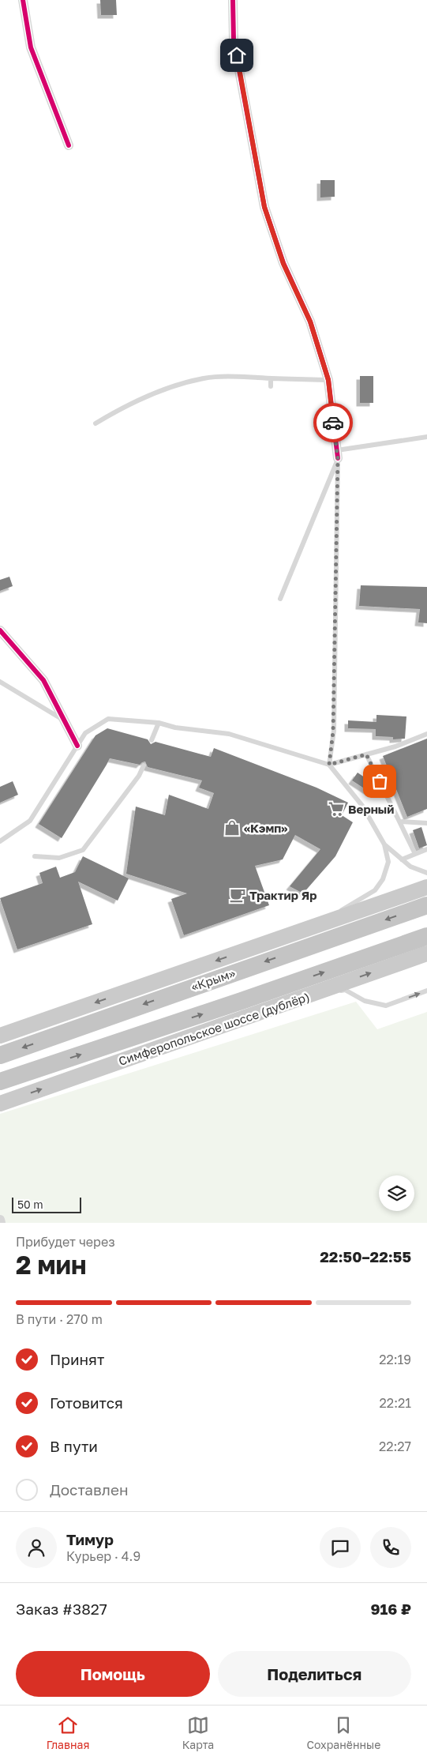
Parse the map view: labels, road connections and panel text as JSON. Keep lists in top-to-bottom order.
{
  "streets": {
    "highway": ["«Крым»"],
    "main road": ["Симферопольское шоссе (дублёр)"]
  },
  "places": {
    "supermarket": ["Верный"],
    "shop": ["«Кэмп»"],
    "cafe": ["Трактир Яр"]
  },
  "scale_bar": "50 m",
  "page": {
    "scale": "50 m",
    "heading": ["2 мин", "Прибудет через", "22:50–22:55"],
    "panel": [
      "Тимур",
      "Курьер · 4.9",
      "Заказ #3827",
      "916 ₽"
    ],
    "bar": "В пути · 270 m",
    "list": [
      ["Принят", "22:19"],
      ["Готовится", "22:21"],
      ["В пути", "22:27"],
      "Доставлен"
    ],
    "buttons": ["Помощь", "Поделиться"],
    "tabs": ["Главная", "Карта", "Сохранённые"]
  }
}
